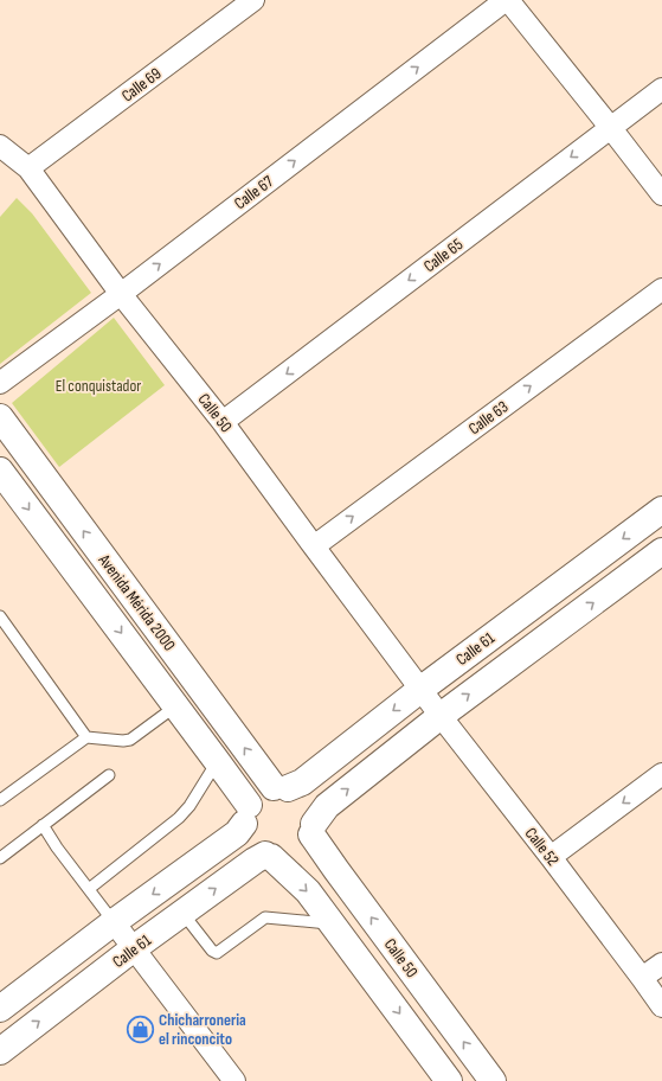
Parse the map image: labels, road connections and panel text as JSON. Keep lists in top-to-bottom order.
{
  "streets": {
    "main road": ["Calle 50", "Avenida Mérida 2000", "Calle 61"],
    "street": [
      "Calle 69",
      "Calle 67",
      "Calle 65",
      "Calle 63",
      "Calle 52"
    ]
  },
  "crossings": [
    ["Calle 69", "Calle 50"],
    ["Calle 67", "Calle 50"],
    ["Calle 65", "Calle 50"],
    ["Calle 50", "Calle 63"],
    ["Calle 50", "Avenida Mérida 2000"],
    ["Calle 50", "Calle 61"],
    ["Calle 50", "Calle 52"],
    ["Avenida Mérida 2000", "Calle 61"],
    ["Calle 61", "Calle 52"]
  ],
  "one_way": ["Calle 67", "Calle 65", "Calle 63"],
  "parks": ["El conquistador"],
  "places": {
    "shop": ["Chicharroneria el rinconcito"]
  }
}
